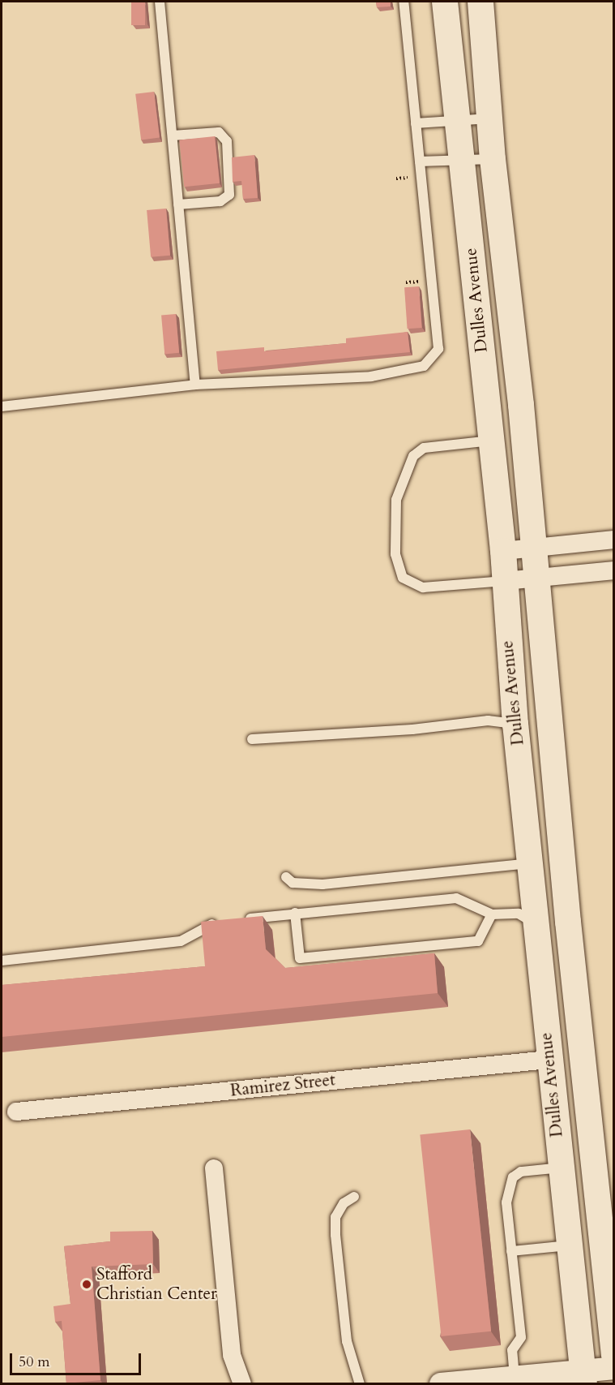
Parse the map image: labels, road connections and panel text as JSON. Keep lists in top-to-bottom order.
{
  "streets": {
    "main road": ["Dulles Avenue"],
    "street": ["Ramirez Street"]
  },
  "crossings": [
    ["Dulles Avenue", "Ramirez Street"]
  ],
  "places": ["Stafford Christian Center"],
  "scale_bar": "50 m"
}
